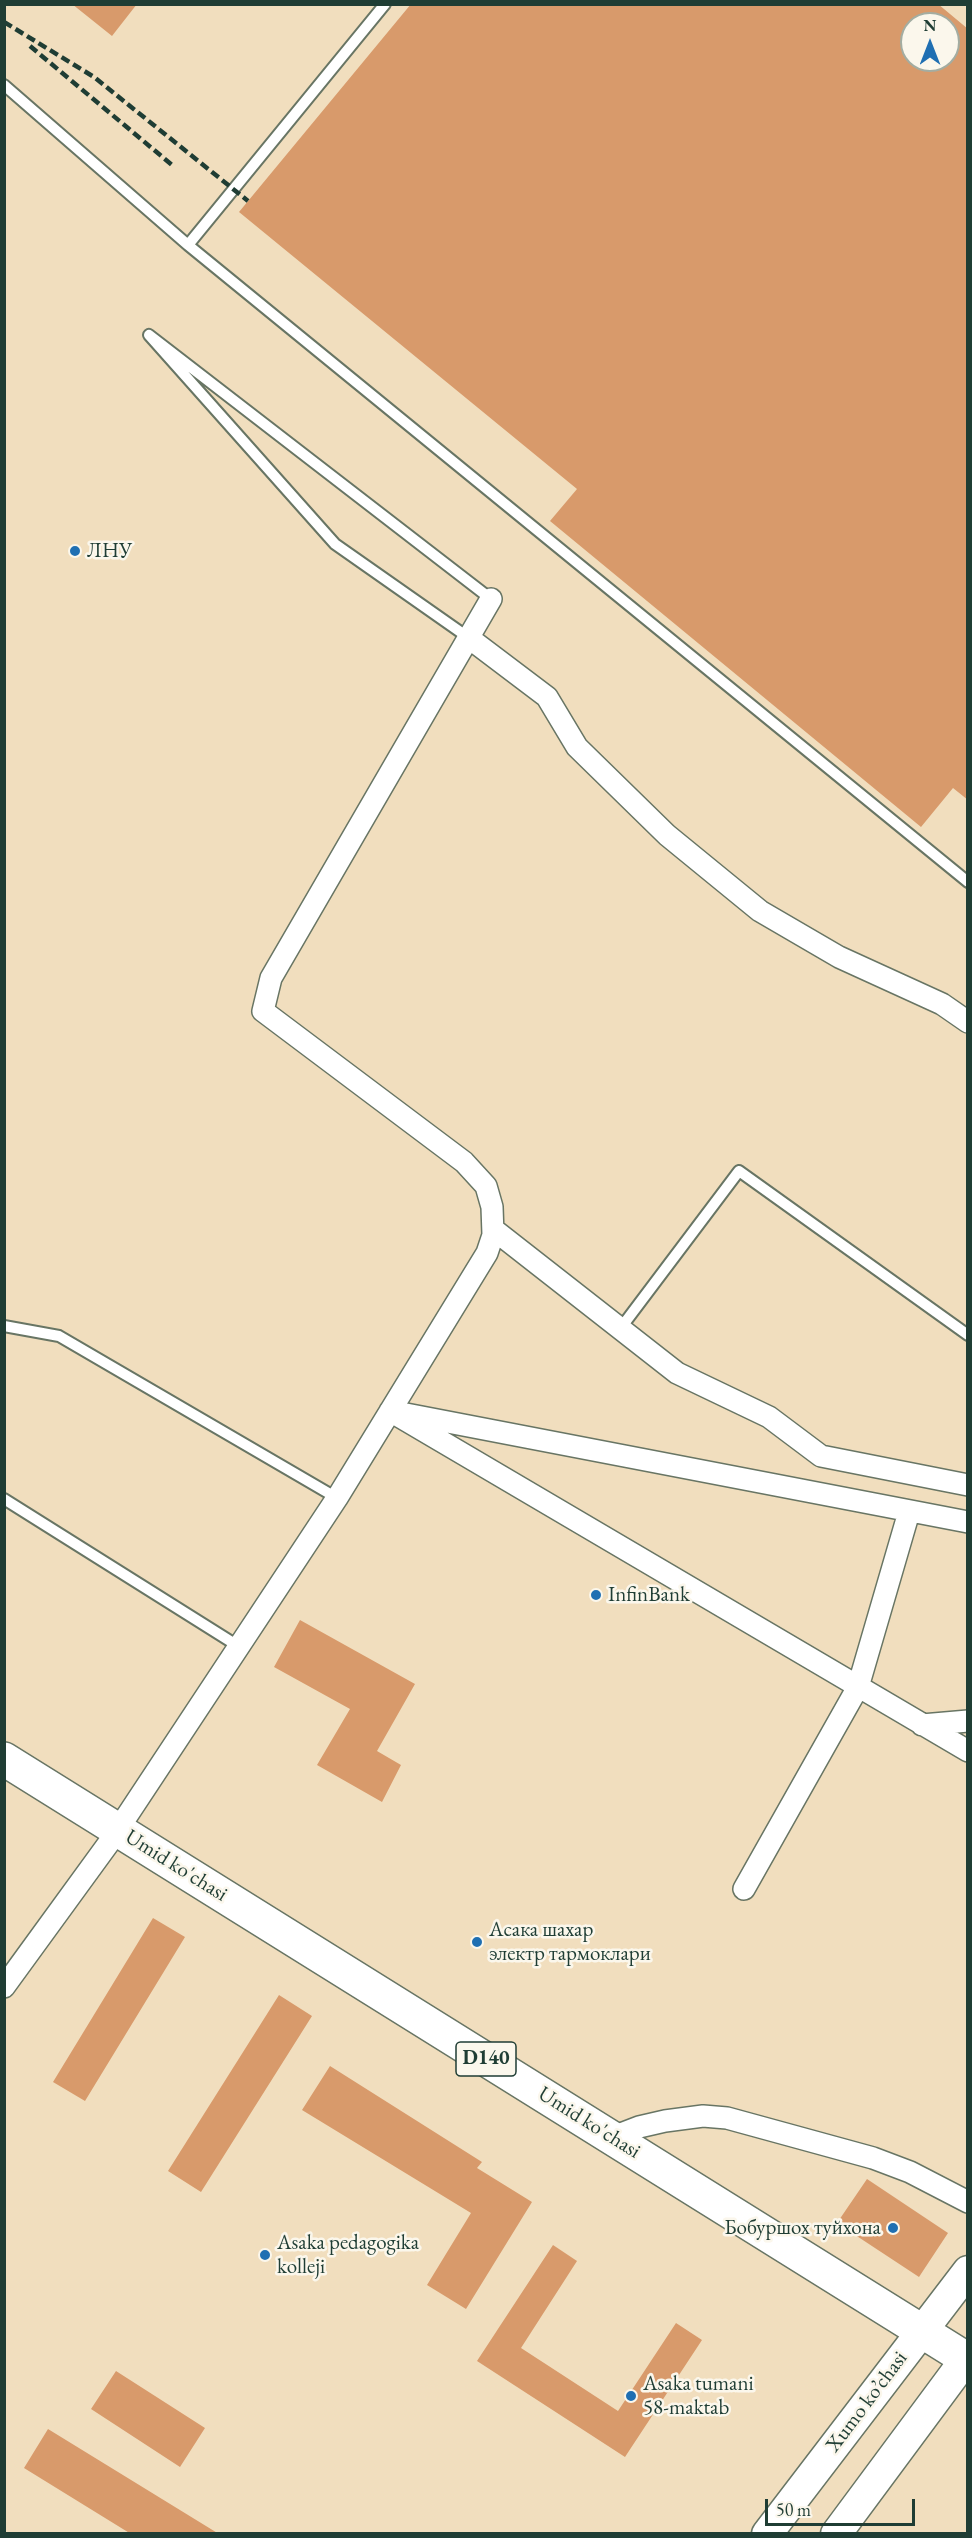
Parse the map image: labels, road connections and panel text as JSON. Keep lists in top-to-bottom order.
{
  "streets": {
    "main road": ["Umid ko'chasi", "D140", "Xumo ko’chasi"]
  },
  "crossings": [
    ["Umid ko'chasi", "Xumo ko’chasi"]
  ],
  "places": [
    "ЛНУ",
    "InfinBank",
    "Асака шахар электр тармоклари",
    "Бобуршох туйхона",
    "Asaka pedagogika kolleji",
    "Asaka tumani 58-maktab"
  ],
  "scale_bar": "50 m",
  "north": "top"
}
